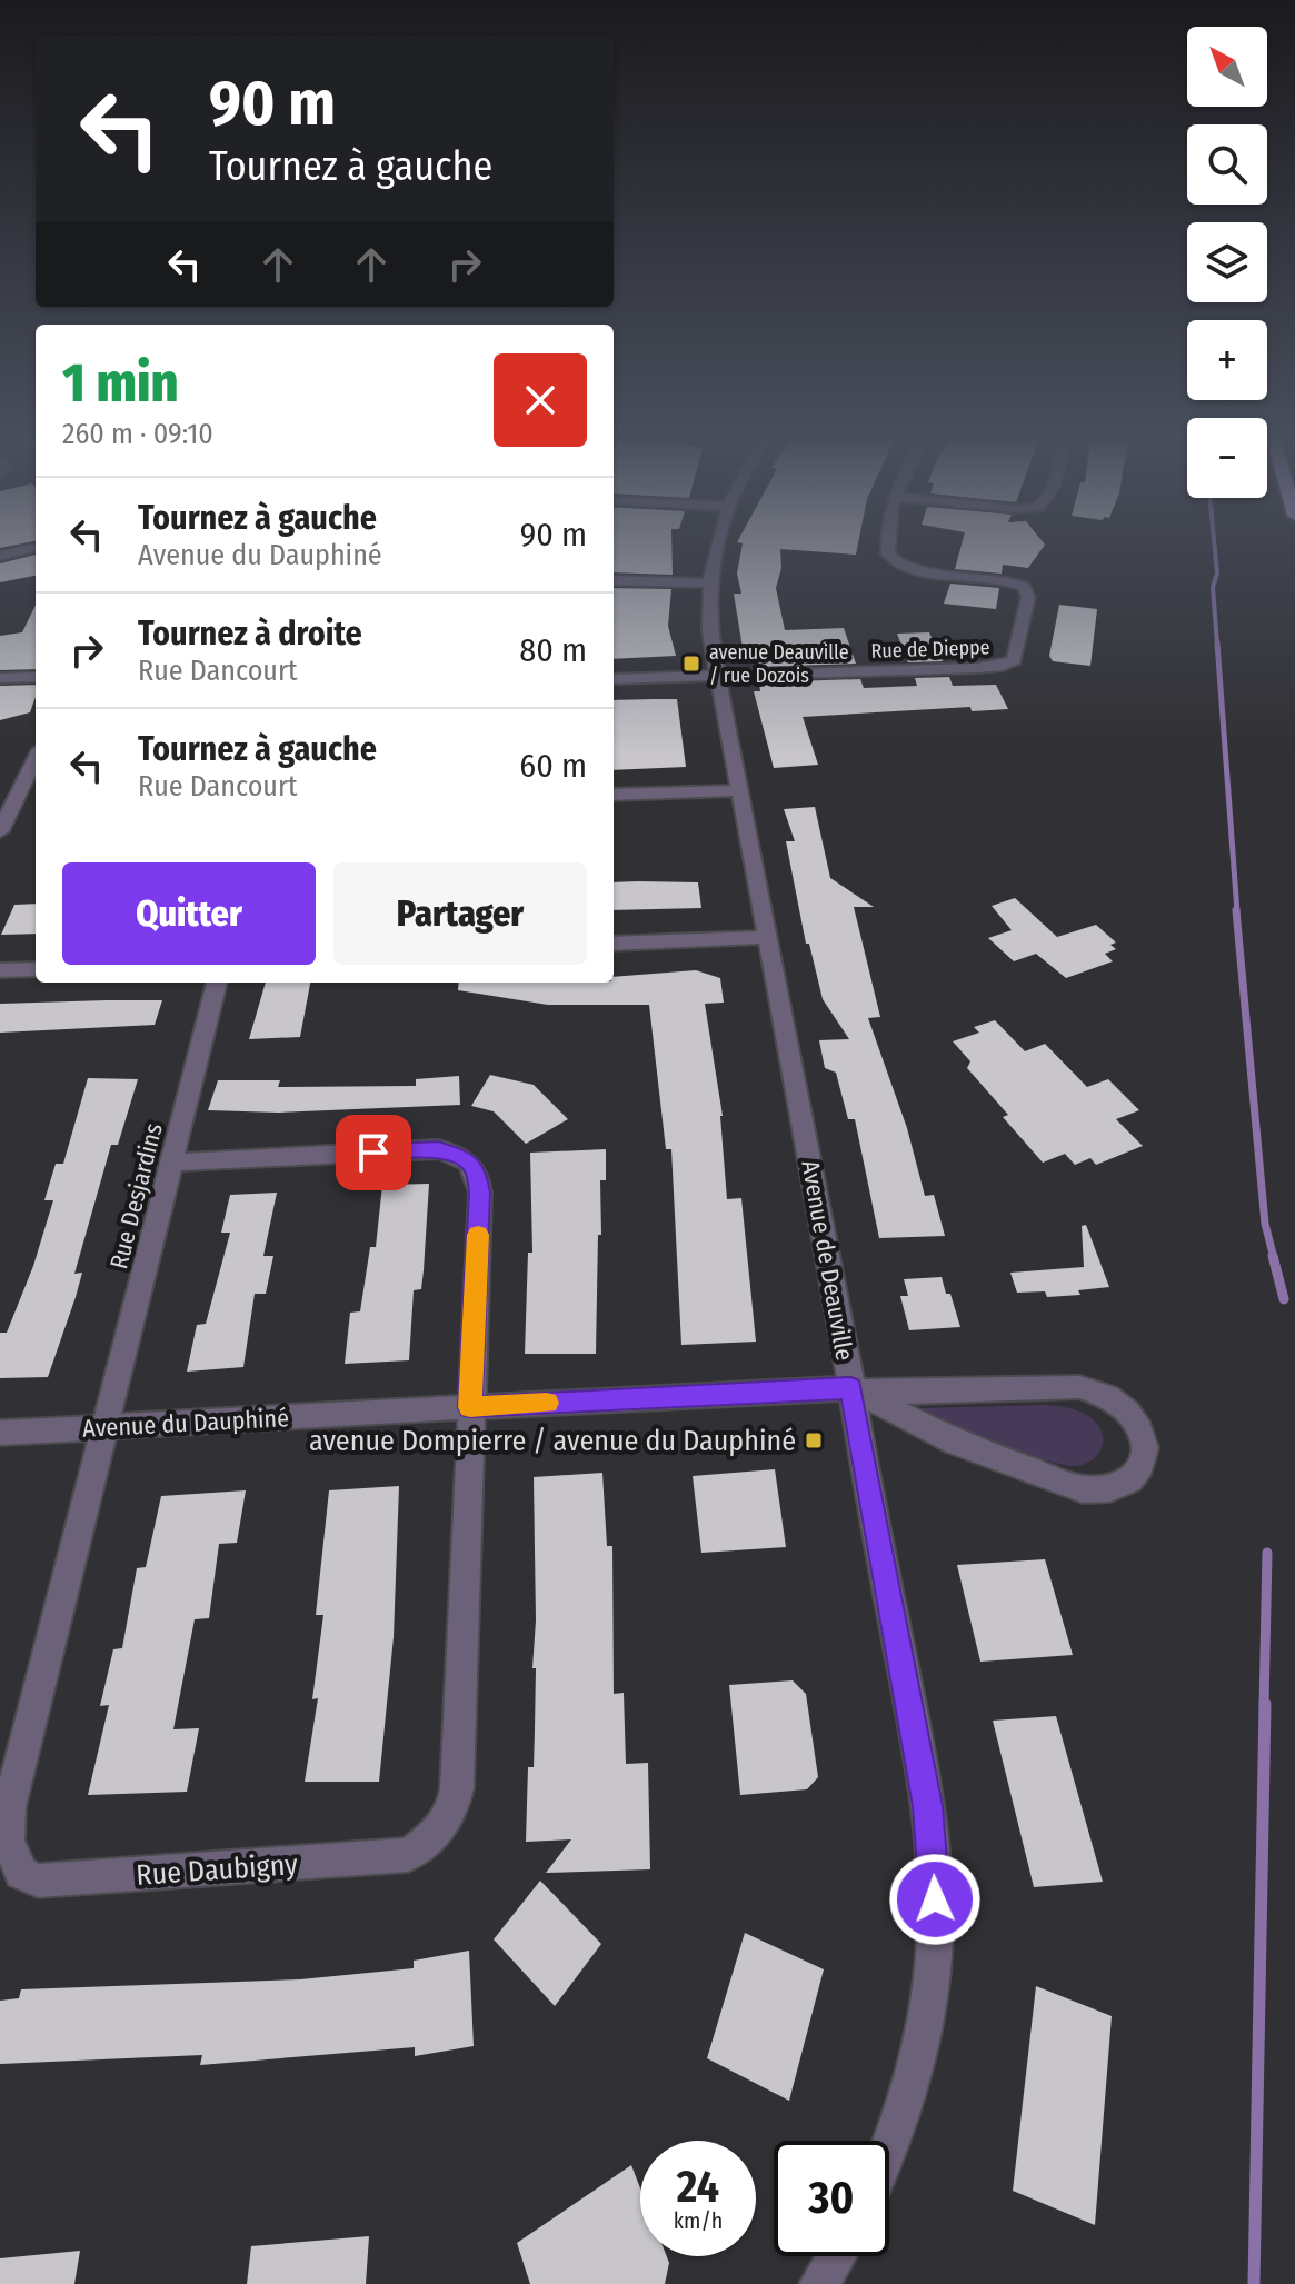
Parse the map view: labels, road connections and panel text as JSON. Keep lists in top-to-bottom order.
{
  "streets": {
    "street": [
      "Rue de Dieppe",
      "Rue Desjardins",
      "Avenue de Deauville",
      "Avenue du Dauphiné",
      "Rue Daubigny"
    ]
  },
  "crossings": [
    ["Rue de Dieppe", "Avenue de Deauville"],
    ["Rue Desjardins", "Avenue du Dauphiné"],
    ["Rue Desjardins", "Rue Daubigny"],
    ["Avenue de Deauville", "Avenue du Dauphiné"],
    ["Avenue du Dauphiné", "Rue Daubigny"]
  ],
  "places": {
    "transit": ["avenue Deauville / rue Dozois", "avenue Dompierre / avenue du Dauphiné"]
  },
  "north": "top left",
  "page": {
    "map_buttons": ["+", "−"],
    "turn": ["90 m", "Tournez à gauche"],
    "heading": ["1 min", "260 m · 09:10"],
    "list": [
      {
        "name": "Tournez à gauche",
        "note": "Avenue du Dauphiné",
        "value": "90 m"
      },
      {
        "name": "Tournez à droite",
        "note": "Rue Dancourt",
        "value": "80 m"
      },
      {
        "name": "Tournez à gauche",
        "note": "Rue Dancourt",
        "value": "60 m"
      }
    ],
    "buttons": ["Quitter", "Partager"],
    "speed": "24 km/h",
    "limit": "30"
  }
}
